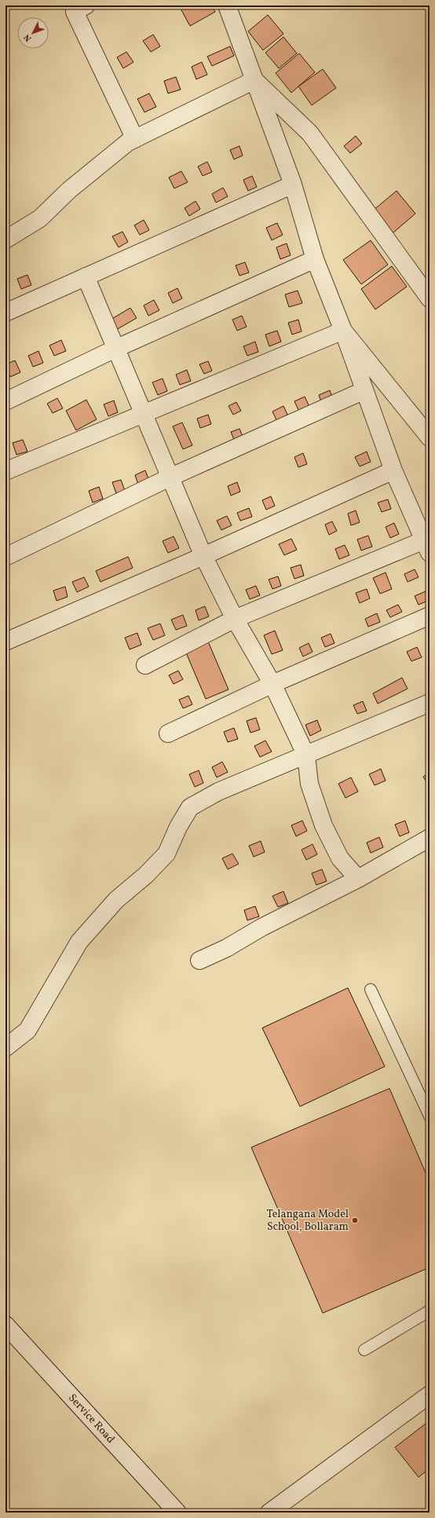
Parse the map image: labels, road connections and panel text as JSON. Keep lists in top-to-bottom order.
{
  "streets": {
    "street": ["Service Road"]
  },
  "places": ["Telangana Model School, Bollaram"],
  "north": "bottom left"
}
